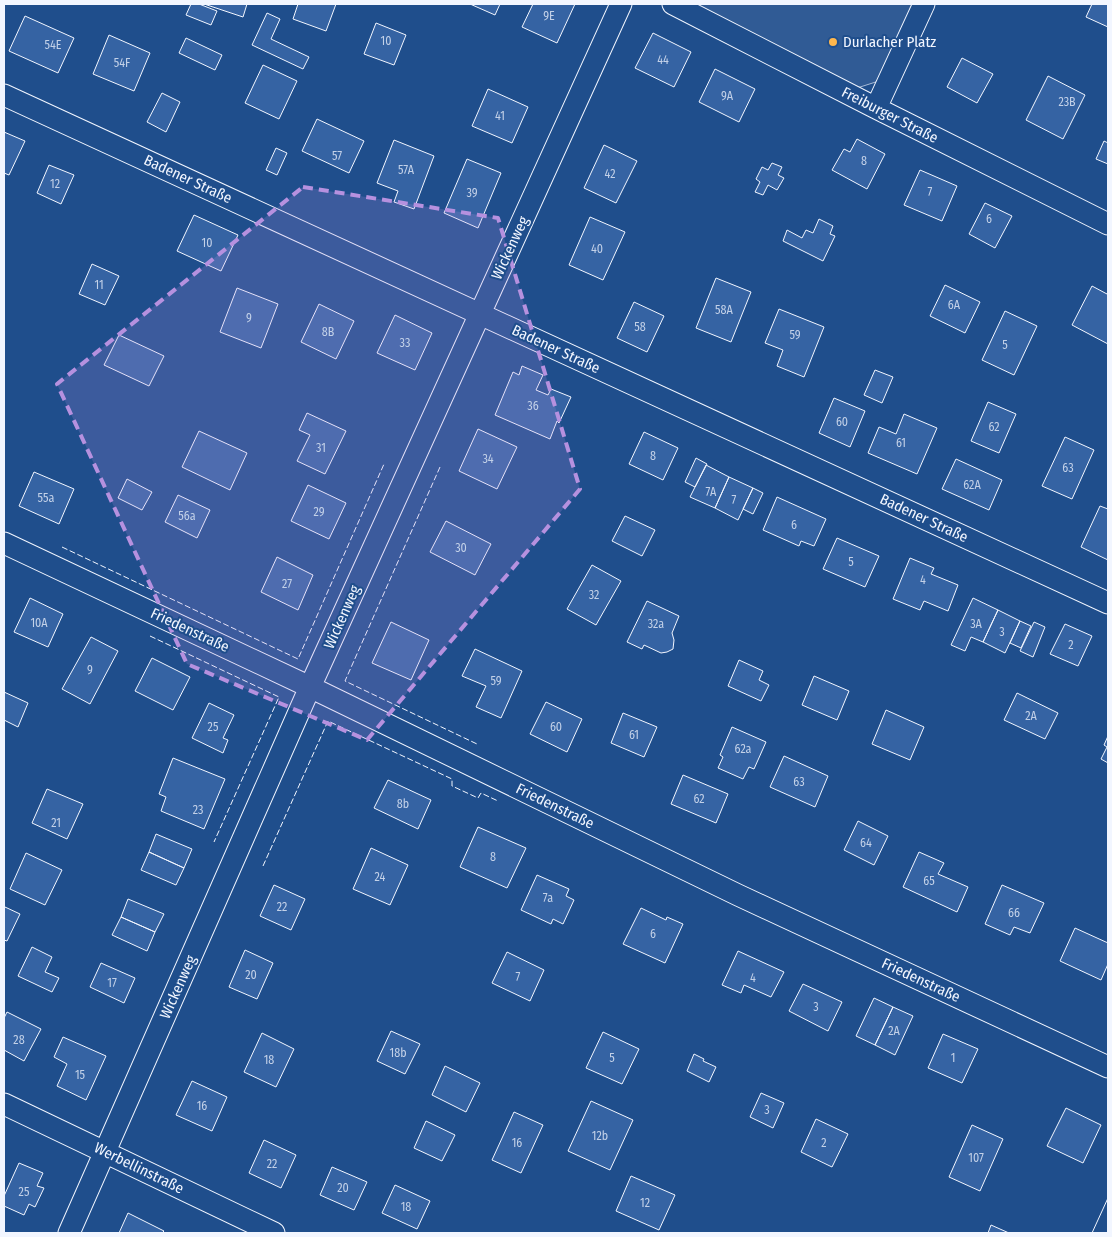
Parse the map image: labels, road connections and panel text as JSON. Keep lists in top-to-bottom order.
{
  "streets": {
    "street": [
      "Freiburger Straße",
      "Badener Straße",
      "Wickenweg",
      "Friedenstraße",
      "Werbellinstraße"
    ]
  },
  "crossings": [
    ["Badener Straße", "Wickenweg"],
    ["Wickenweg", "Friedenstraße"],
    ["Wickenweg", "Werbellinstraße"]
  ],
  "places": ["Durlacher Platz"],
  "house_numbers": [
    "9E",
    "10",
    "54E",
    "44",
    "54F",
    "9A",
    "23B",
    "41",
    "57",
    "8",
    "57A",
    "42",
    "12",
    "7",
    "39",
    "6",
    "10",
    "40",
    "11",
    "6A",
    "58A",
    "9",
    "58",
    "8B",
    "59",
    "33",
    "5",
    "36",
    "60",
    "62",
    "61",
    "31",
    "8",
    "34",
    "63",
    "62A",
    "7A",
    "55a",
    "7",
    "29",
    "56a",
    "6",
    "30",
    "5",
    "4",
    "27",
    "32",
    "10A",
    "32a",
    "3A",
    "3",
    "2",
    "9",
    "59",
    "2A",
    "25",
    "60",
    "61",
    "62a",
    "63",
    "62",
    "8b",
    "23",
    "21",
    "64",
    "8",
    "24",
    "65",
    "7a",
    "22",
    "66",
    "6",
    "20",
    "7",
    "4",
    "17",
    "3",
    "2A",
    "28",
    "18b",
    "5",
    "1",
    "18",
    "15",
    "16",
    "3",
    "12b",
    "16",
    "2",
    "107",
    "22",
    "20",
    "25",
    "12",
    "18"
  ]
}
